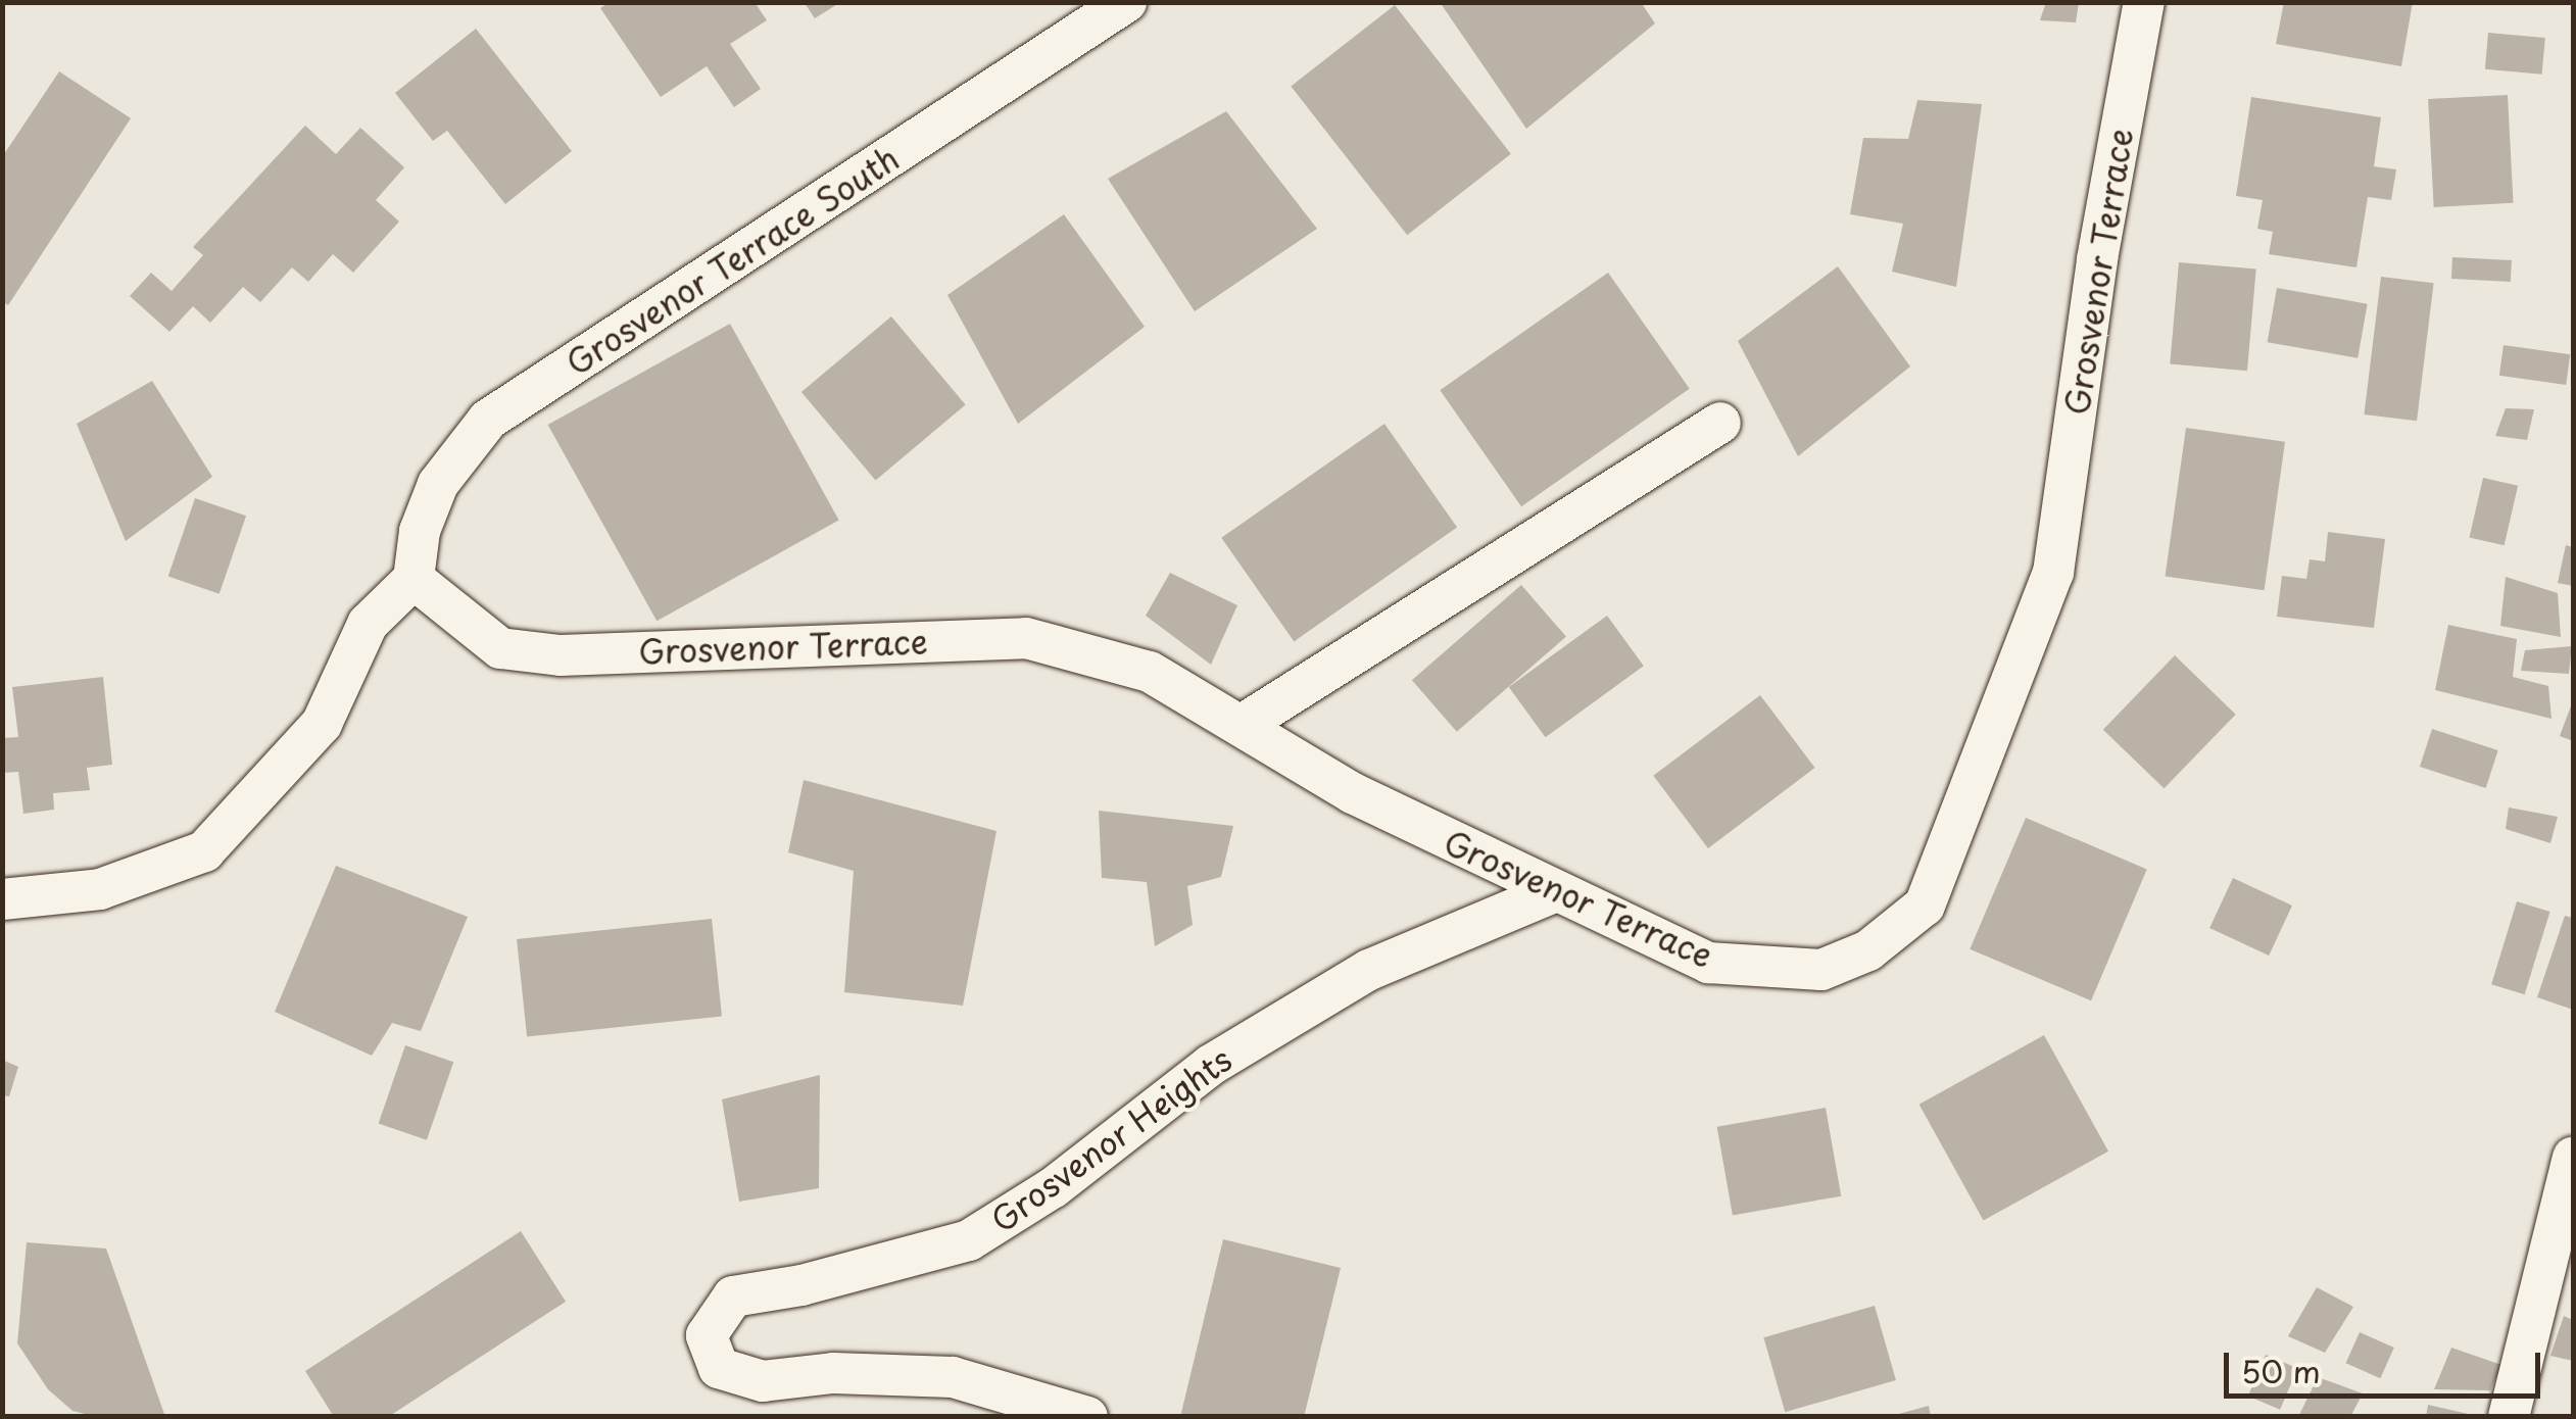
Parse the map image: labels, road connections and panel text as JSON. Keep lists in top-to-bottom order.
{
  "streets": {
    "street": ["Grosvenor Terrace South", "Grosvenor Terrace", "Grosvenor Heights"]
  },
  "crossings": [
    ["Grosvenor Terrace South", "Grosvenor Terrace"],
    ["Grosvenor Terrace", "Grosvenor Heights"]
  ],
  "scale_bar": "50 m"
}
